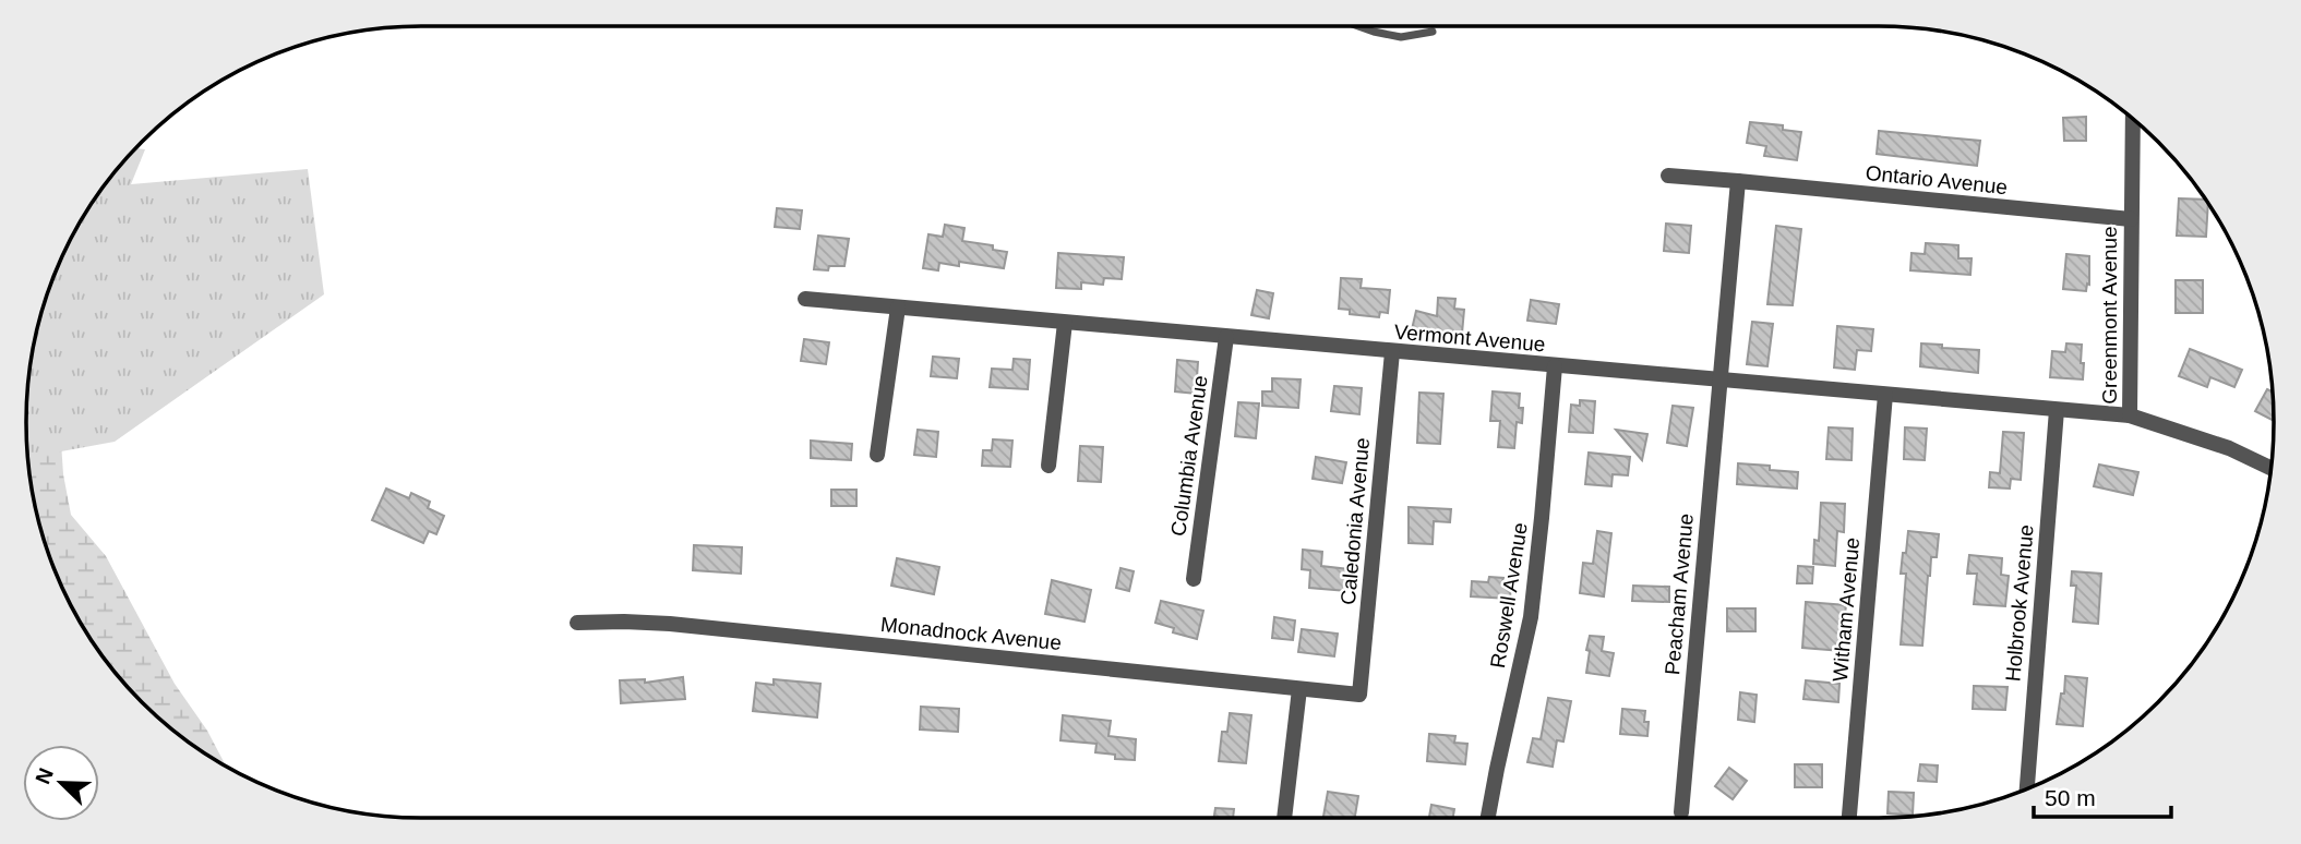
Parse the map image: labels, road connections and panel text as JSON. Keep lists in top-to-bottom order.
{
  "streets": {
    "street": [
      "Ontario Avenue",
      "Greenmont Avenue",
      "Vermont Avenue",
      "Columbia Avenue",
      "Caledonia Avenue",
      "Peacham Avenue",
      "Roswell Avenue",
      "Holbrook Avenue",
      "Witham Avenue",
      "Monadnock Avenue"
    ]
  },
  "crossings": [
    ["Ontario Avenue", "Greenmont Avenue"],
    ["Greenmont Avenue", "Vermont Avenue"],
    ["Vermont Avenue", "Columbia Avenue"],
    ["Vermont Avenue", "Caledonia Avenue"],
    ["Vermont Avenue", "Peacham Avenue"],
    ["Vermont Avenue", "Roswell Avenue"],
    ["Vermont Avenue", "Holbrook Avenue"],
    ["Vermont Avenue", "Witham Avenue"],
    ["Caledonia Avenue", "Monadnock Avenue"]
  ],
  "scale_bar": "50 m",
  "north": "top left"
}
